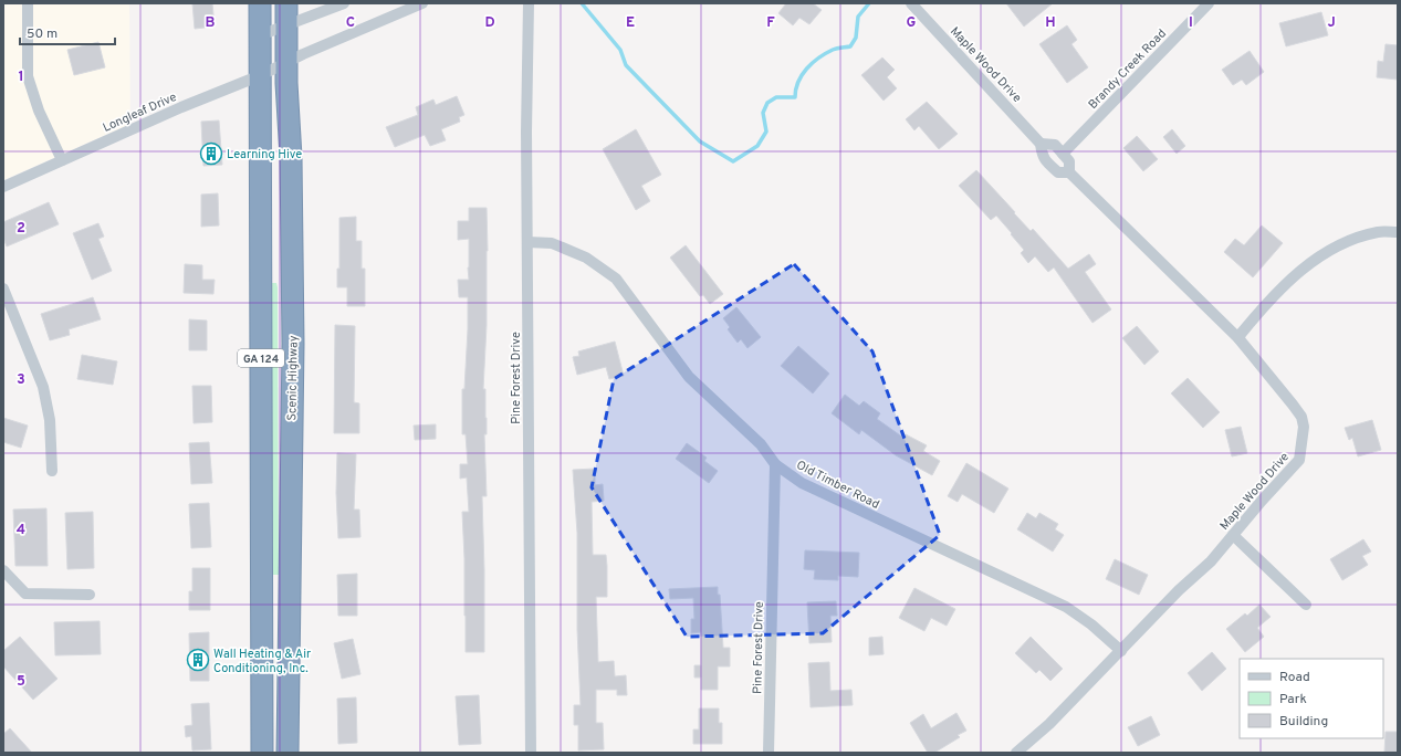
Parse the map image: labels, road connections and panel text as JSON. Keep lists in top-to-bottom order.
{
  "streets": {
    "highway": ["GA 124", "Scenic Highway"],
    "street": [
      "Maple Wood Drive",
      "Brandy Creek Road",
      "Longleaf Drive",
      "Pine Forest Drive",
      "Old Timber Road"
    ]
  },
  "crossings": [
    ["Maple Wood Drive", "Brandy Creek Road"],
    ["Maple Wood Drive", "Old Timber Road"],
    ["Longleaf Drive", "GA 124"],
    ["Longleaf Drive", "Scenic Highway"],
    ["Pine Forest Drive", "Old Timber Road"]
  ],
  "places": {
    "building": ["Learning Hive", "Wall Heating & Air Conditioning, Inc."]
  },
  "legend": ["Road", "Park", "Building"],
  "scale_bar": "50 m",
  "grid": {
    "columns": [
      "B",
      "C",
      "D",
      "E",
      "F",
      "G",
      "H",
      "I",
      "J"
    ],
    "rows": [
      "1",
      "2",
      "3",
      "4",
      "5"
    ]
  }
}
